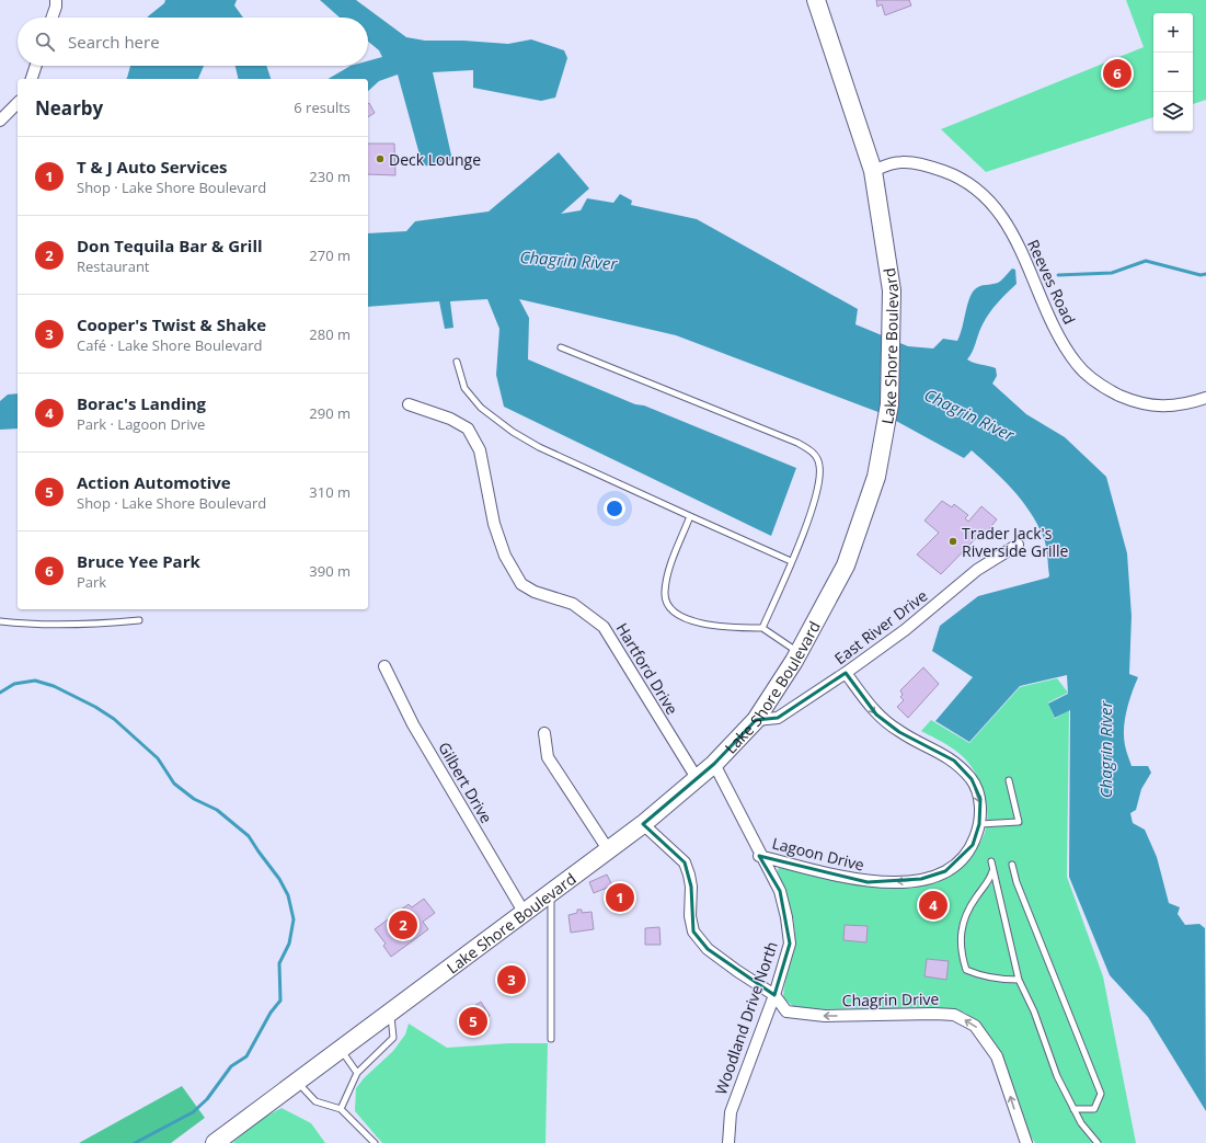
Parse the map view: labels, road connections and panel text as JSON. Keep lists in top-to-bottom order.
{
  "streets": {
    "main road": ["Lake Shore Boulevard"],
    "street": [
      "Reeves Road",
      "East River Drive",
      "Hartford Drive",
      "Gilbert Drive",
      "Lagoon Drive",
      "Chagrin Drive",
      "Woodland Drive North"
    ]
  },
  "crossings": [
    ["Reeves Road", "Lake Shore Boulevard"],
    ["Lake Shore Boulevard", "East River Drive"],
    ["Lake Shore Boulevard", "Hartford Drive"],
    ["Lake Shore Boulevard", "Gilbert Drive"],
    ["Lake Shore Boulevard", "Lagoon Drive"],
    ["Lake Shore Boulevard", "Chagrin Drive"],
    ["Lagoon Drive", "Woodland Drive North"],
    ["Chagrin Drive", "Woodland Drive North"]
  ],
  "one_way": ["Lagoon Drive", "Chagrin Drive"],
  "water": ["Chagrin River"],
  "places": ["Deck Lounge", "Trader Jack's Riverside Grille"],
  "page": {
    "map_buttons": ["+", "−"],
    "search": "Search here",
    "pins": [
      "6",
      "1",
      "4",
      "2",
      "3",
      "5"
    ],
    "heading": ["Nearby", "6 results"],
    "list": [
      {
        "mark": "1",
        "name": "T & J Auto Services",
        "note": "Shop · Lake Shore Boulevard",
        "value": "230 m"
      },
      {
        "mark": "2",
        "name": "Don Tequila Bar & Grill",
        "note": "Restaurant",
        "value": "270 m"
      },
      {
        "mark": "3",
        "name": "Cooper's Twist & Shake",
        "note": "Café · Lake Shore Boulevard",
        "value": "280 m"
      },
      {
        "mark": "4",
        "name": "Borac's Landing",
        "note": "Park · Lagoon Drive",
        "value": "290 m"
      },
      {
        "mark": "5",
        "name": "Action Automotive",
        "note": "Shop · Lake Shore Boulevard",
        "value": "310 m"
      },
      {
        "mark": "6",
        "name": "Bruce Yee Park",
        "note": "Park",
        "value": "390 m"
      }
    ]
  }
}
